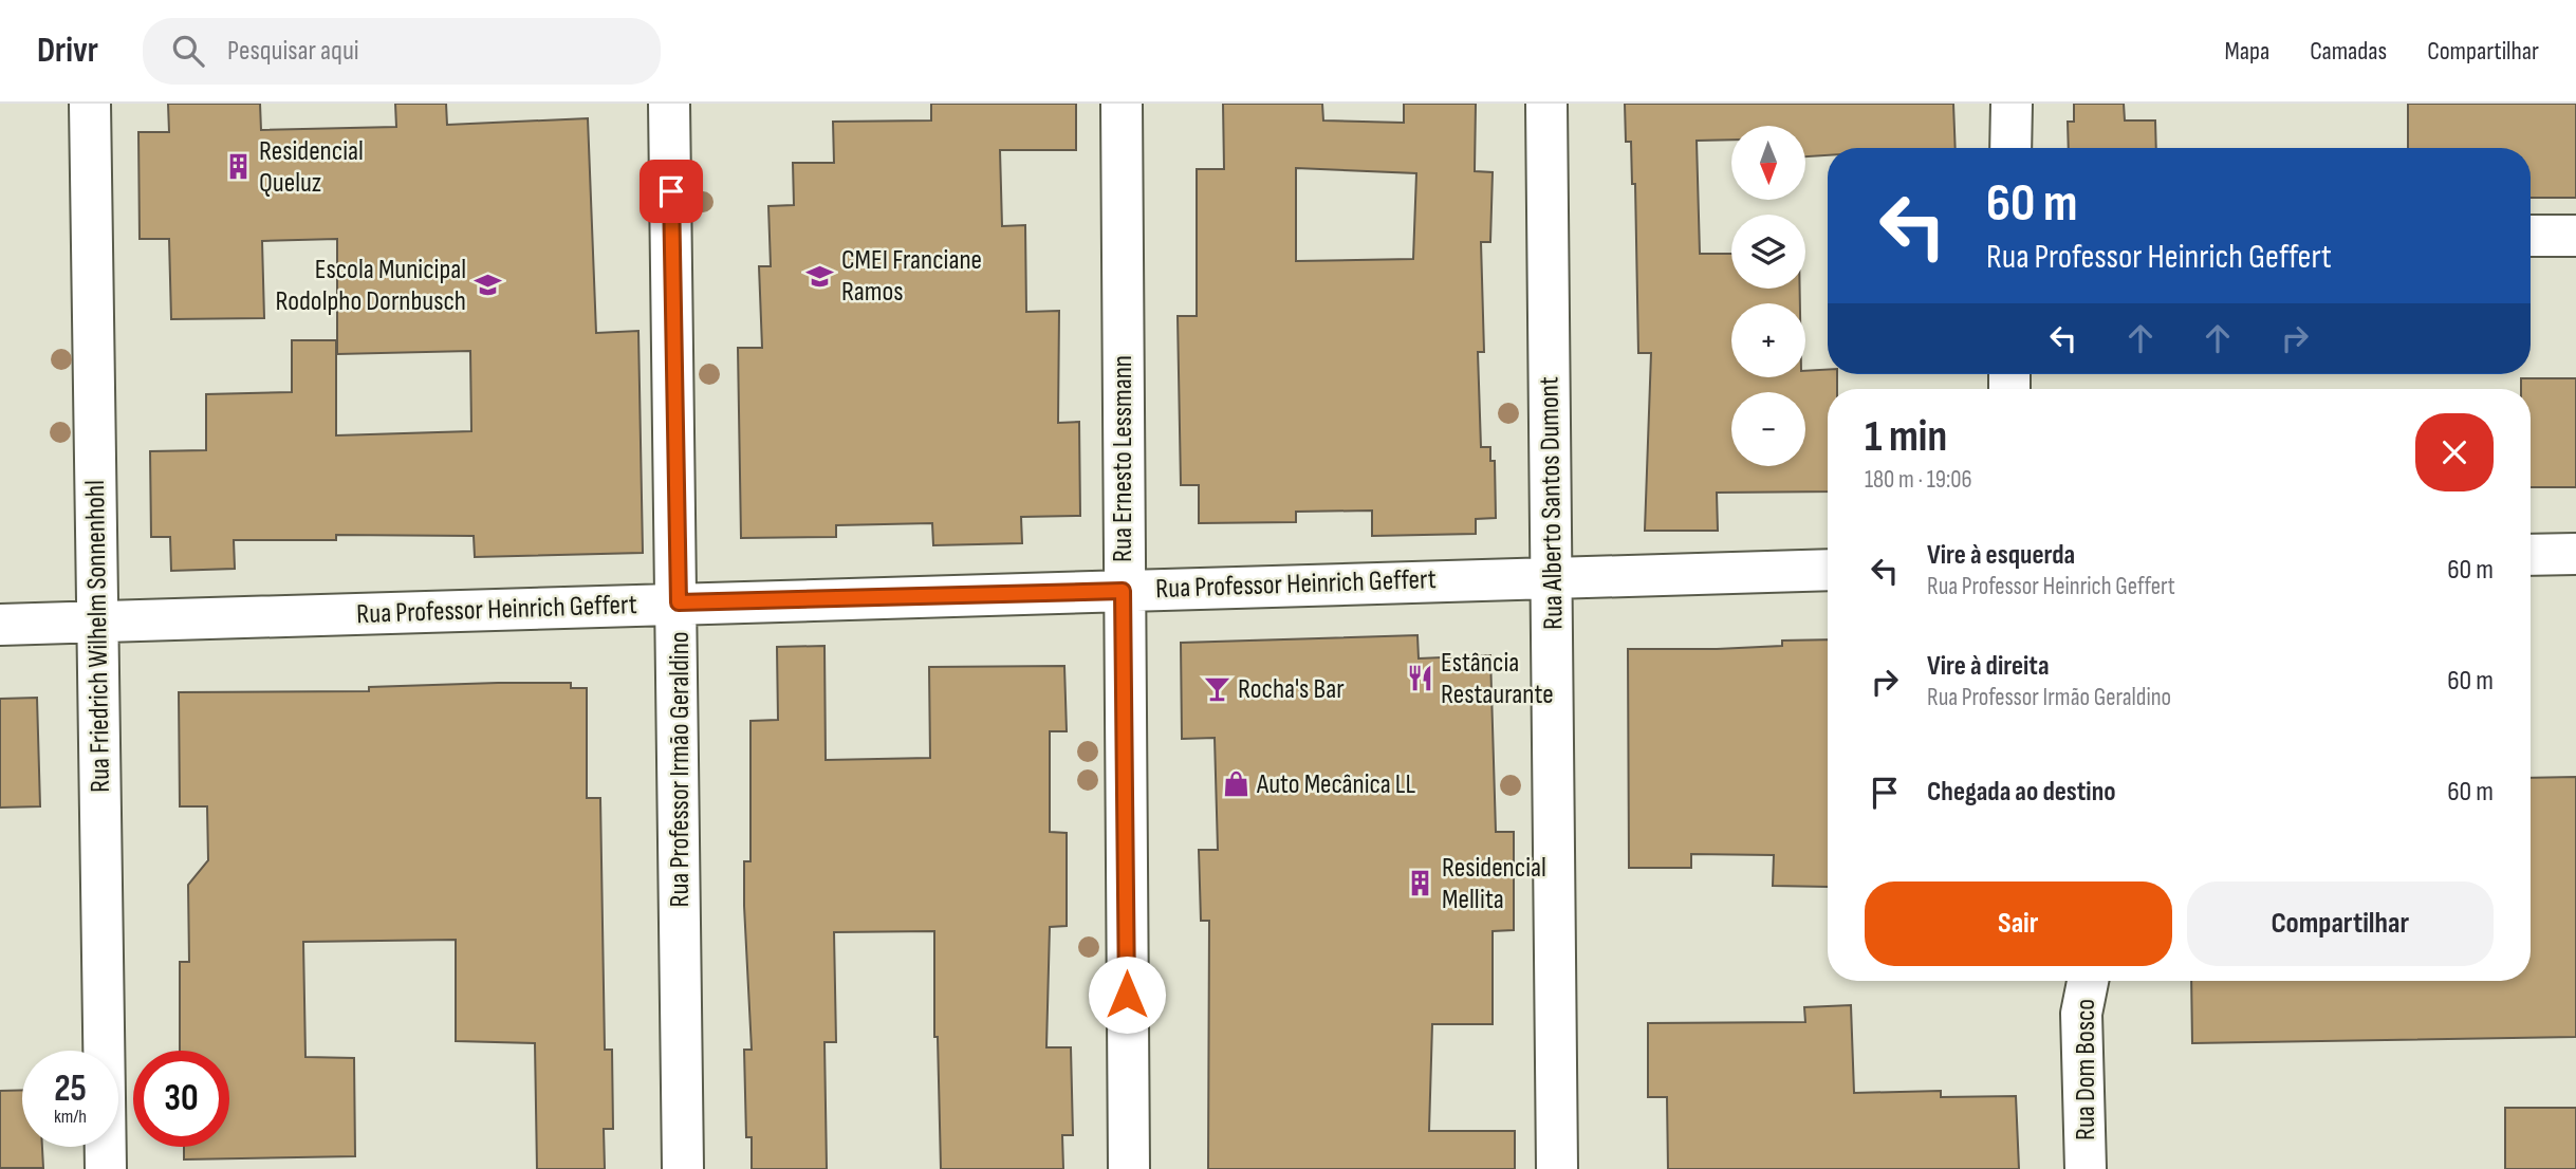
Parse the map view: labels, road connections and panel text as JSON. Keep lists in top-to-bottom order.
{
  "streets": {
    "street": [
      "Rua Ernesto Lessmann",
      "Rua Alberto Santos Dumont",
      "Rua Professor Heinrich Geffert",
      "Rua Friedrich Wilhelm Sonnenhohl",
      "Rua Professor Irmão Geraldino",
      "Rua Dom Bosco"
    ]
  },
  "crossings": [
    ["Rua Ernesto Lessmann", "Rua Professor Heinrich Geffert"],
    ["Rua Alberto Santos Dumont", "Rua Professor Heinrich Geffert"],
    ["Rua Professor Heinrich Geffert", "Rua Friedrich Wilhelm Sonnenhohl"],
    ["Rua Professor Heinrich Geffert", "Rua Professor Irmão Geraldino"]
  ],
  "places": {
    "building": ["Residencial Queluz", "Residencial Mellita"],
    "school or university": ["CMEI Franciane Ramos", "Escola Municipal Rodolpho Dornbusch"],
    "restaurant": ["Estância Restaurante"],
    "bar": ["Rocha's Bar"],
    "shop": ["Auto Mecânica LL"]
  },
  "north": "bottom",
  "page": {
    "header": "Drivr",
    "search": "Pesquisar aqui",
    "nav": ["Mapa", "Camadas", "Compartilhar"],
    "map_buttons": ["+", "−"],
    "turn": ["60 m", "Rua Professor Heinrich Geffert"],
    "heading": ["1 min", "180 m · 19:06"],
    "list": [
      {
        "name": "Vire à esquerda",
        "note": "Rua Professor Heinrich Geffert",
        "value": "60 m"
      },
      {
        "name": "Vire à direita",
        "note": "Rua Professor Irmão Geraldino",
        "value": "60 m"
      },
      {
        "name": "Chegada ao destino",
        "value": "60 m"
      }
    ],
    "buttons": ["Sair", "Compartilhar"],
    "speed": "25 km/h",
    "limit": "30"
  }
}
